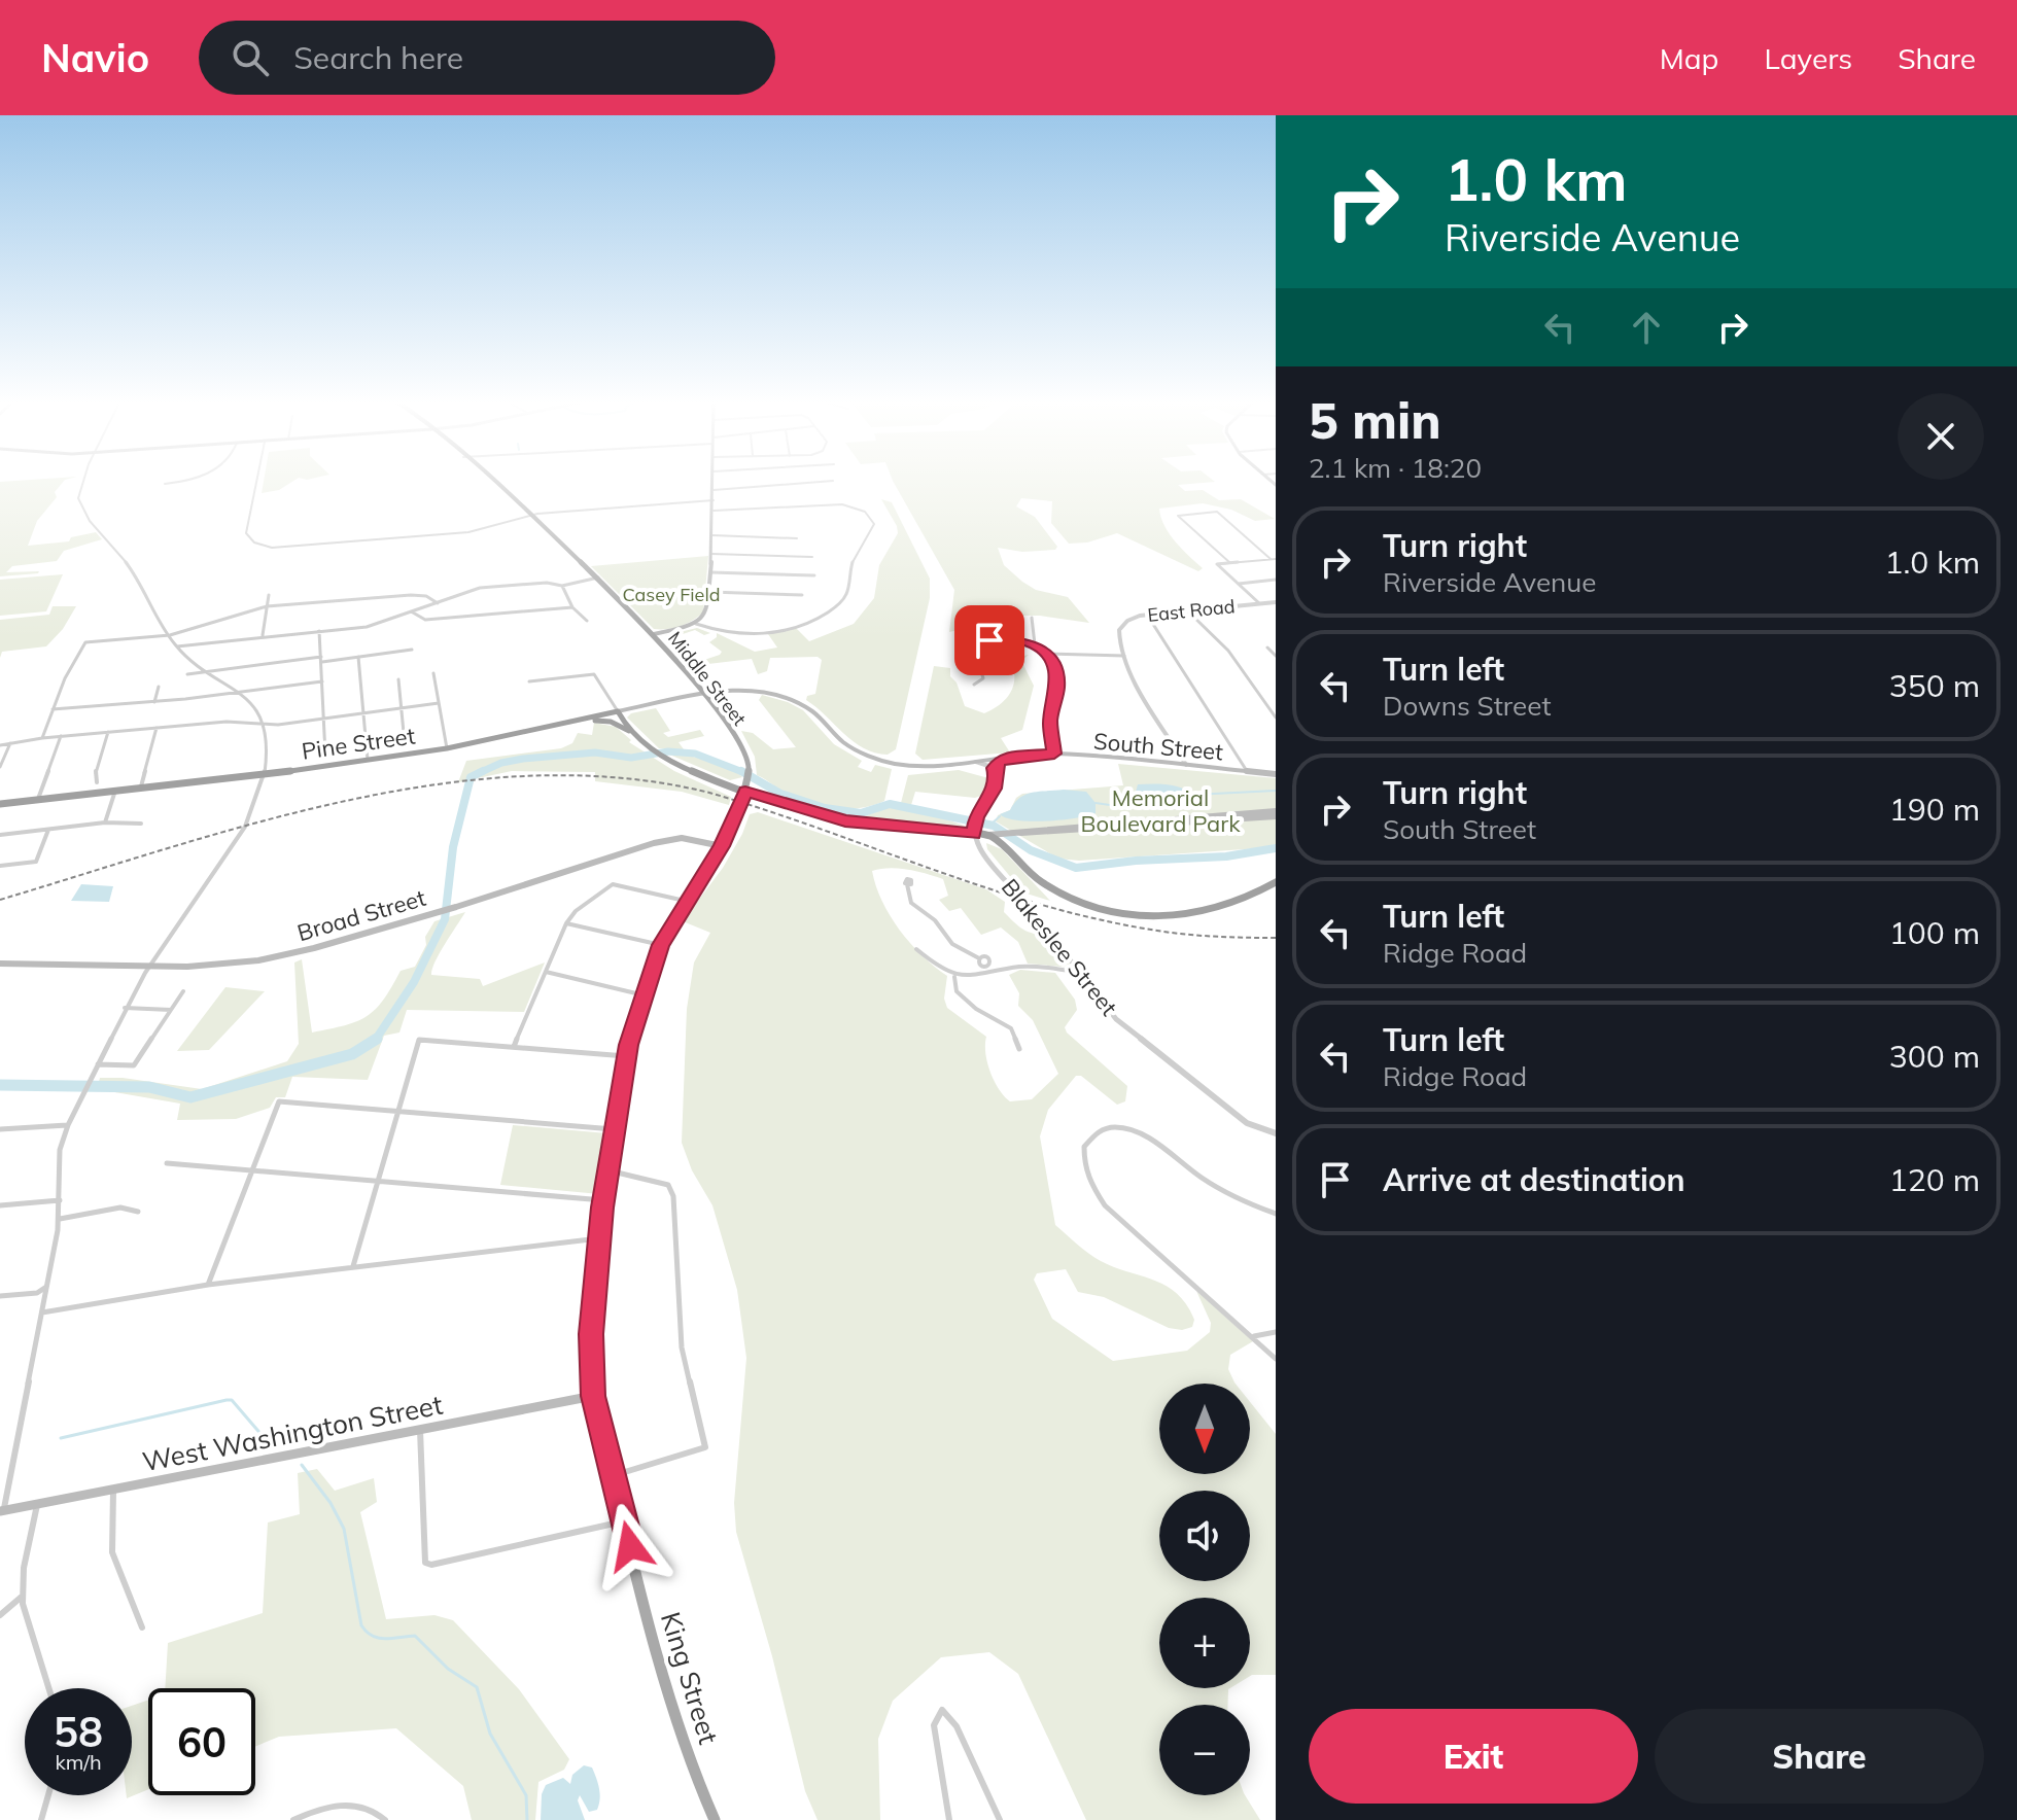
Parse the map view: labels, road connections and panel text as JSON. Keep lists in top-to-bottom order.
{
  "streets": {
    "highway": ["Pine Street"],
    "main road": [
      "Middle Street",
      "South Street",
      "Broad Street",
      "West Washington Street",
      "King Street"
    ],
    "street": ["East Road", "Blakeslee Street"]
  },
  "crossings": [
    ["Middle Street", "Pine Street"],
    ["Middle Street", "King Street"],
    ["Pine Street", "South Street"],
    ["Broad Street", "King Street"],
    ["West Washington Street", "King Street"]
  ],
  "parks": ["Casey Field", "Memorial Boulevard Park"],
  "north": "bottom",
  "page": {
    "header": "Navio",
    "search": "Search here",
    "nav": ["Map", "Layers", "Share"],
    "turn": ["1.0 km", "Riverside Avenue"],
    "heading": ["5 min", "2.1 km · 18:20"],
    "list": [
      {
        "name": "Turn right",
        "note": "Riverside Avenue",
        "value": "1.0 km"
      },
      {
        "name": "Turn left",
        "note": "Downs Street",
        "value": "350 m"
      },
      {
        "name": "Turn right",
        "note": "South Street",
        "value": "190 m"
      },
      {
        "name": "Turn left",
        "note": "Ridge Road",
        "value": "100 m"
      },
      {
        "name": "Turn left",
        "note": "Ridge Road",
        "value": "300 m"
      },
      {
        "name": "Arrive at destination",
        "value": "120 m"
      }
    ],
    "map_buttons": ["+", "−"],
    "speed": "58 km/h",
    "limit": "60",
    "buttons": ["Exit", "Share"]
  }
}
